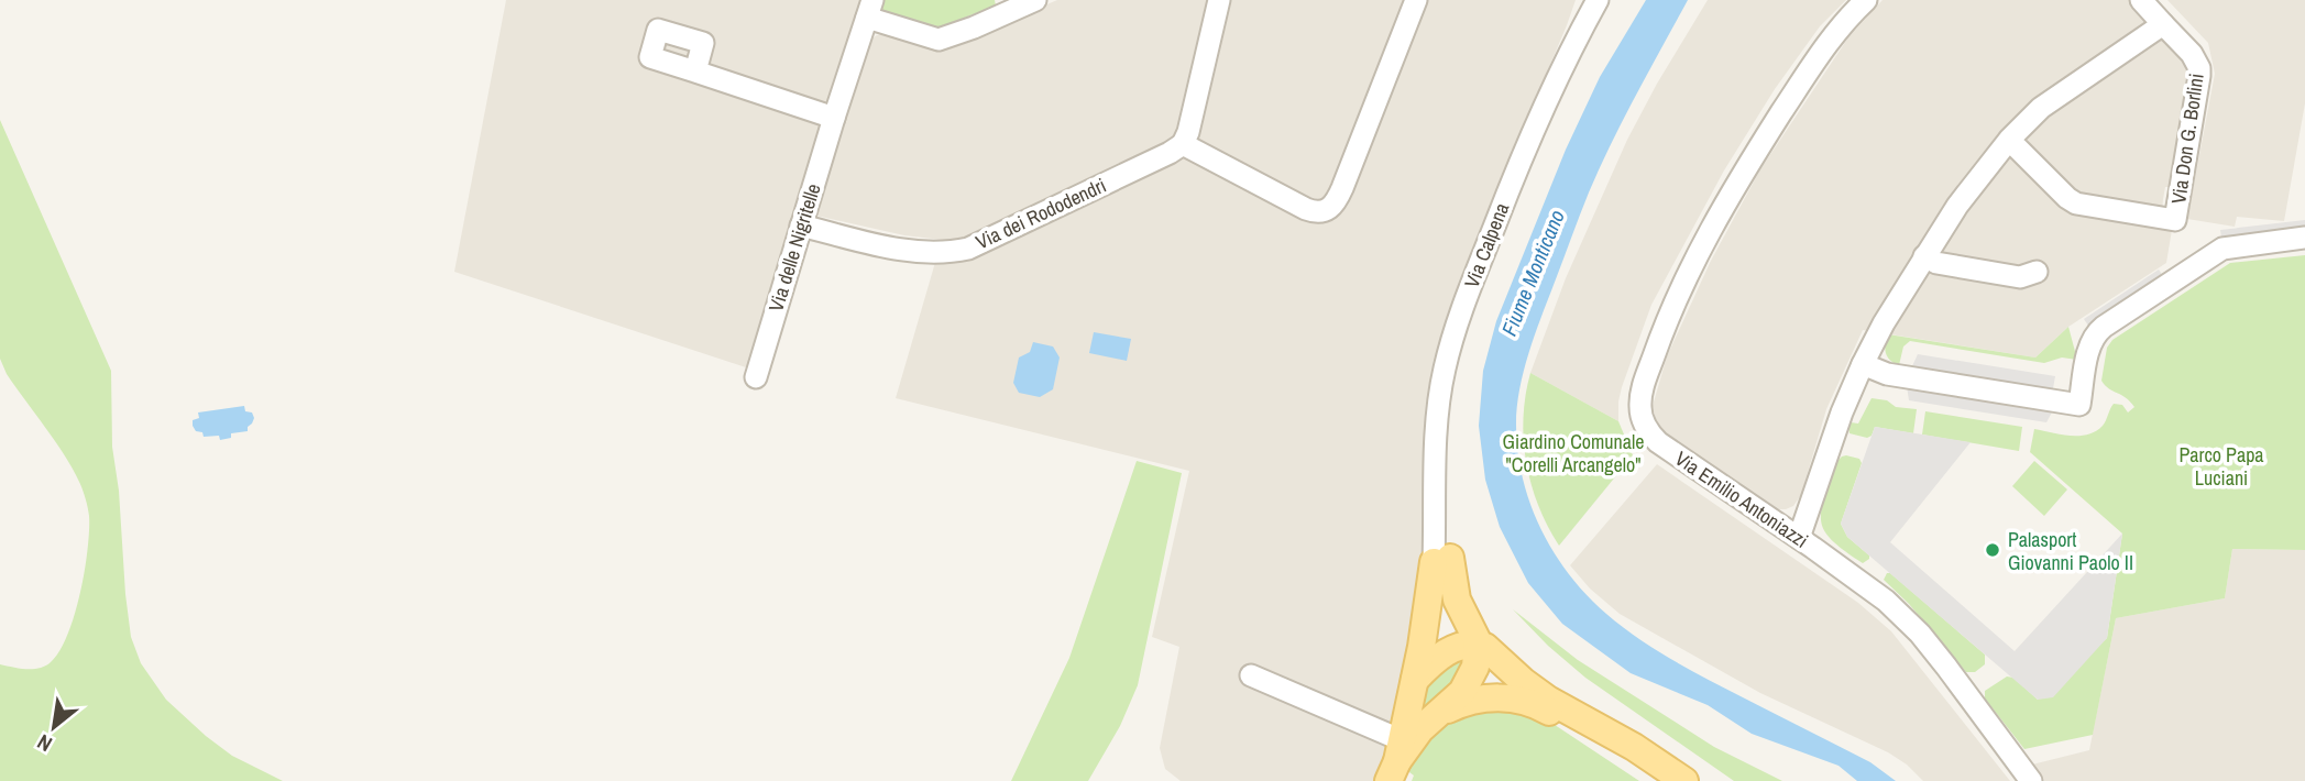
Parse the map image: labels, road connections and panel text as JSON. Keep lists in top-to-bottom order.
{
  "streets": {
    "street": [
      "Via Don G. Borlini",
      "Via dei Rododendri",
      "Via Calpena",
      "Via delle Nigritelle",
      "Via Emilio Antoniazzi"
    ]
  },
  "crossings": [
    ["Via dei Rododendri", "Via delle Nigritelle"]
  ],
  "water": ["Fiume Monticano"],
  "parks": ["Giardino Comunale \"Corelli Arcangelo\"", "Parco Papa Luciani"],
  "places": ["Palasport Giovanni Paolo II"],
  "north": "bottom left"
}
